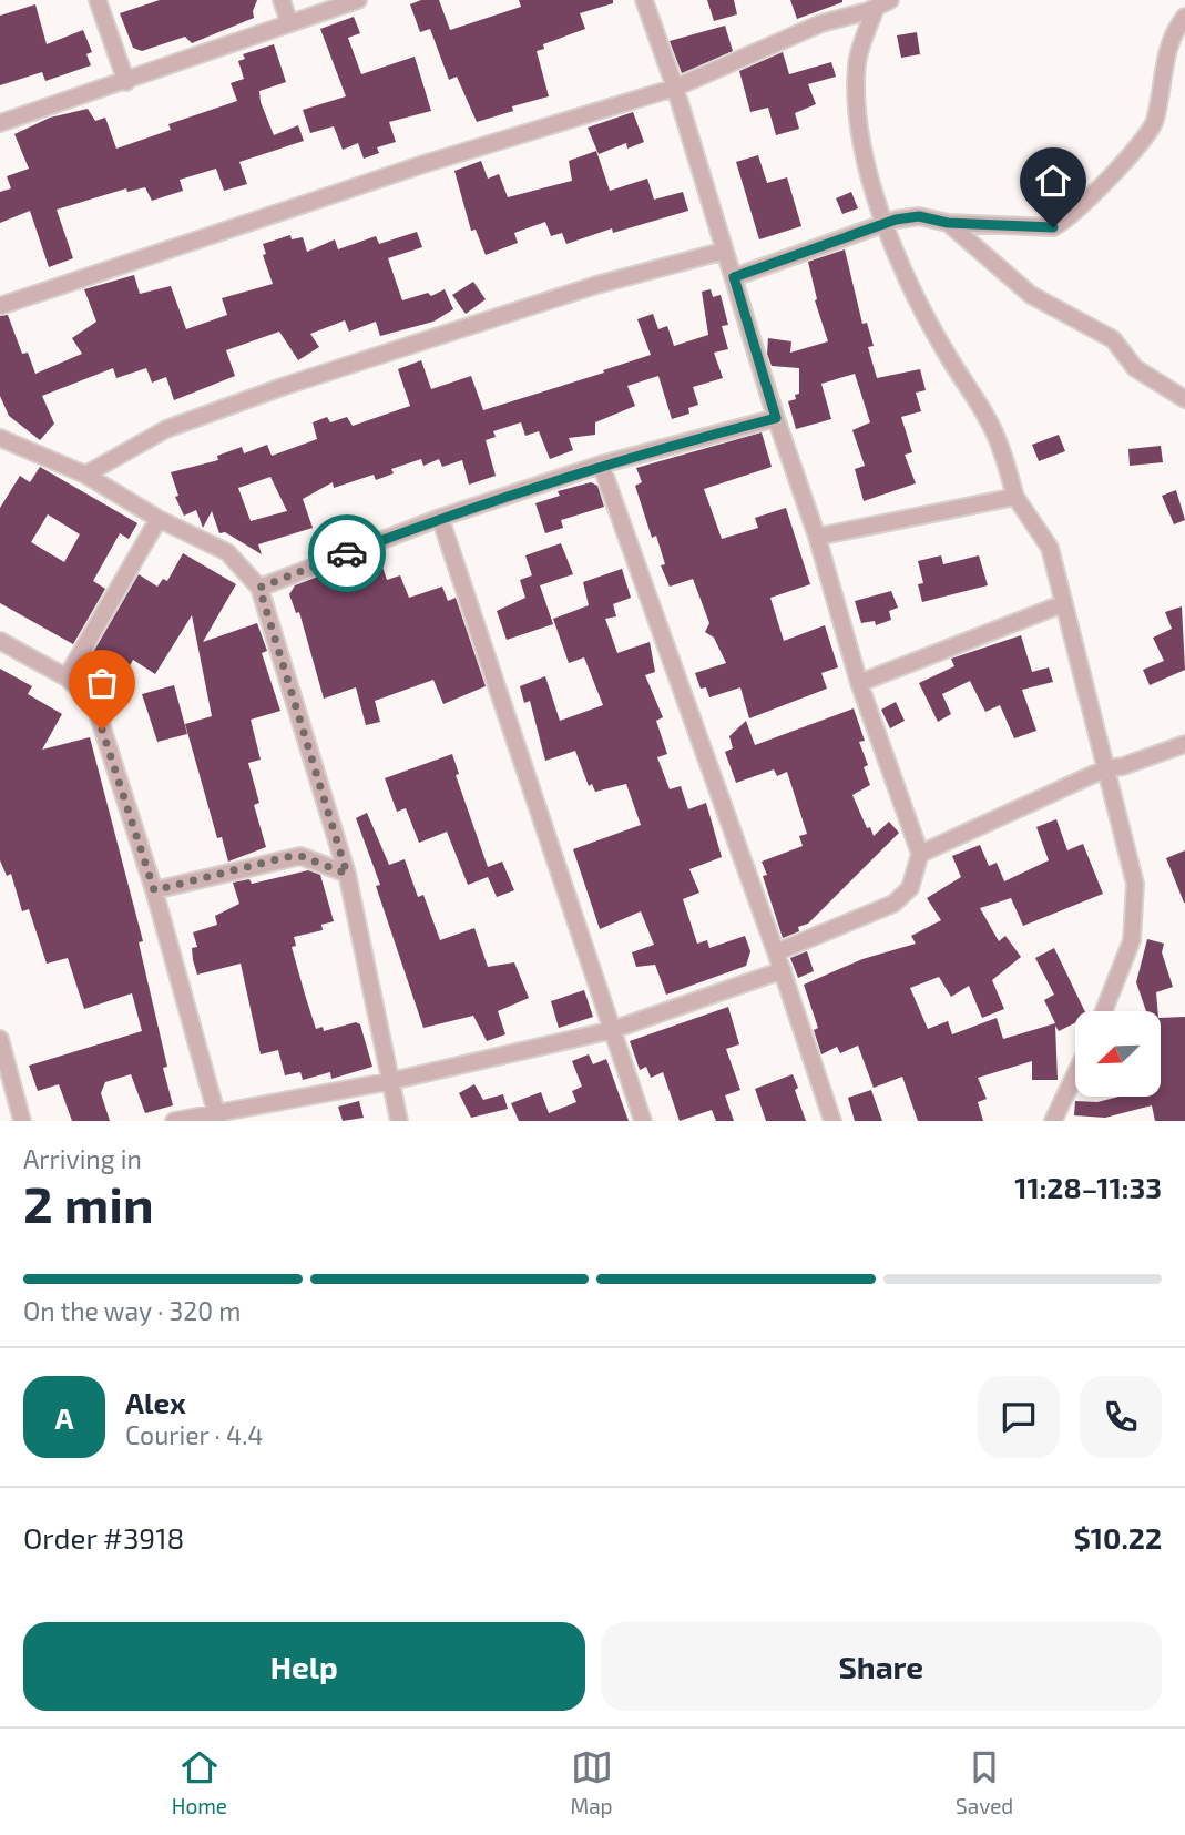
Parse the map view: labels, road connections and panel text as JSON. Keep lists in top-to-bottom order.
{
  "north": "bottom left",
  "page": {
    "heading": ["2 min", "Arriving in", "11:28–11:33"],
    "panel": [
      "Alex",
      "Courier · 4.4",
      "Order #3918",
      "$10.22"
    ],
    "bar": "On the way · 320 m",
    "round": "A",
    "buttons": ["Help", "Share"],
    "tabs": ["Home", "Map", "Saved"]
  }
}
